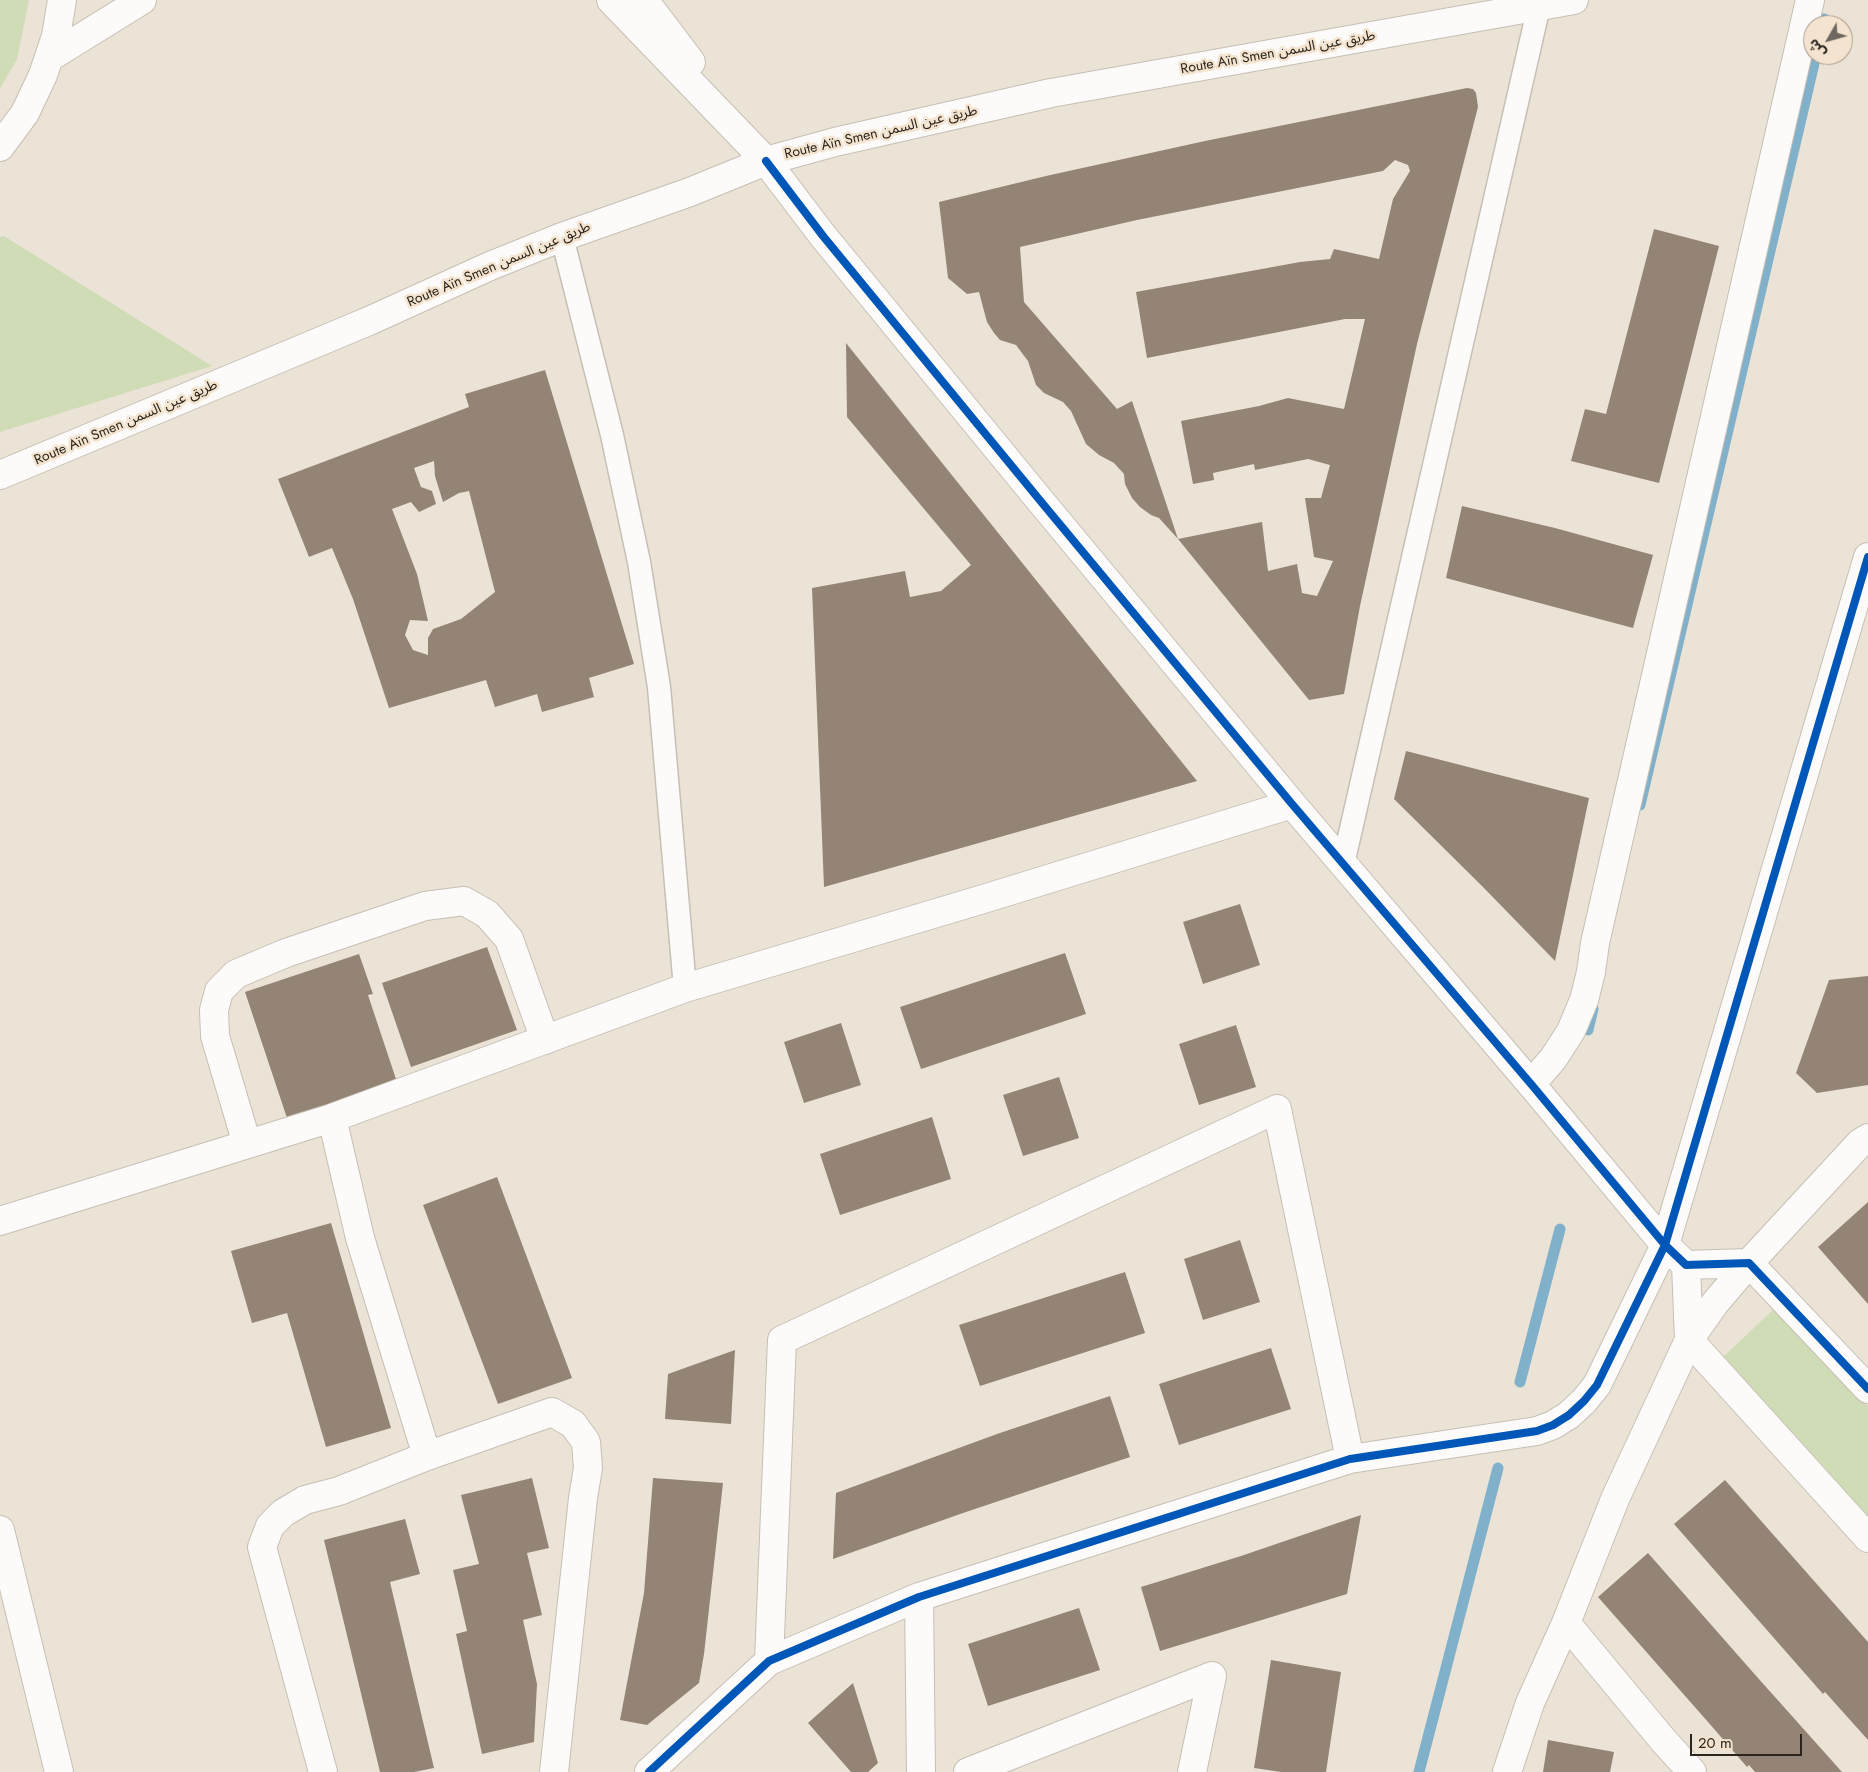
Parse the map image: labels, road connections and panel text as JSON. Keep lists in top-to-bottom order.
{
  "streets": {
    "main road": ["Route Aïn Smen طريق عين السمن"]
  },
  "scale_bar": "20 m",
  "north": "bottom left"
}
